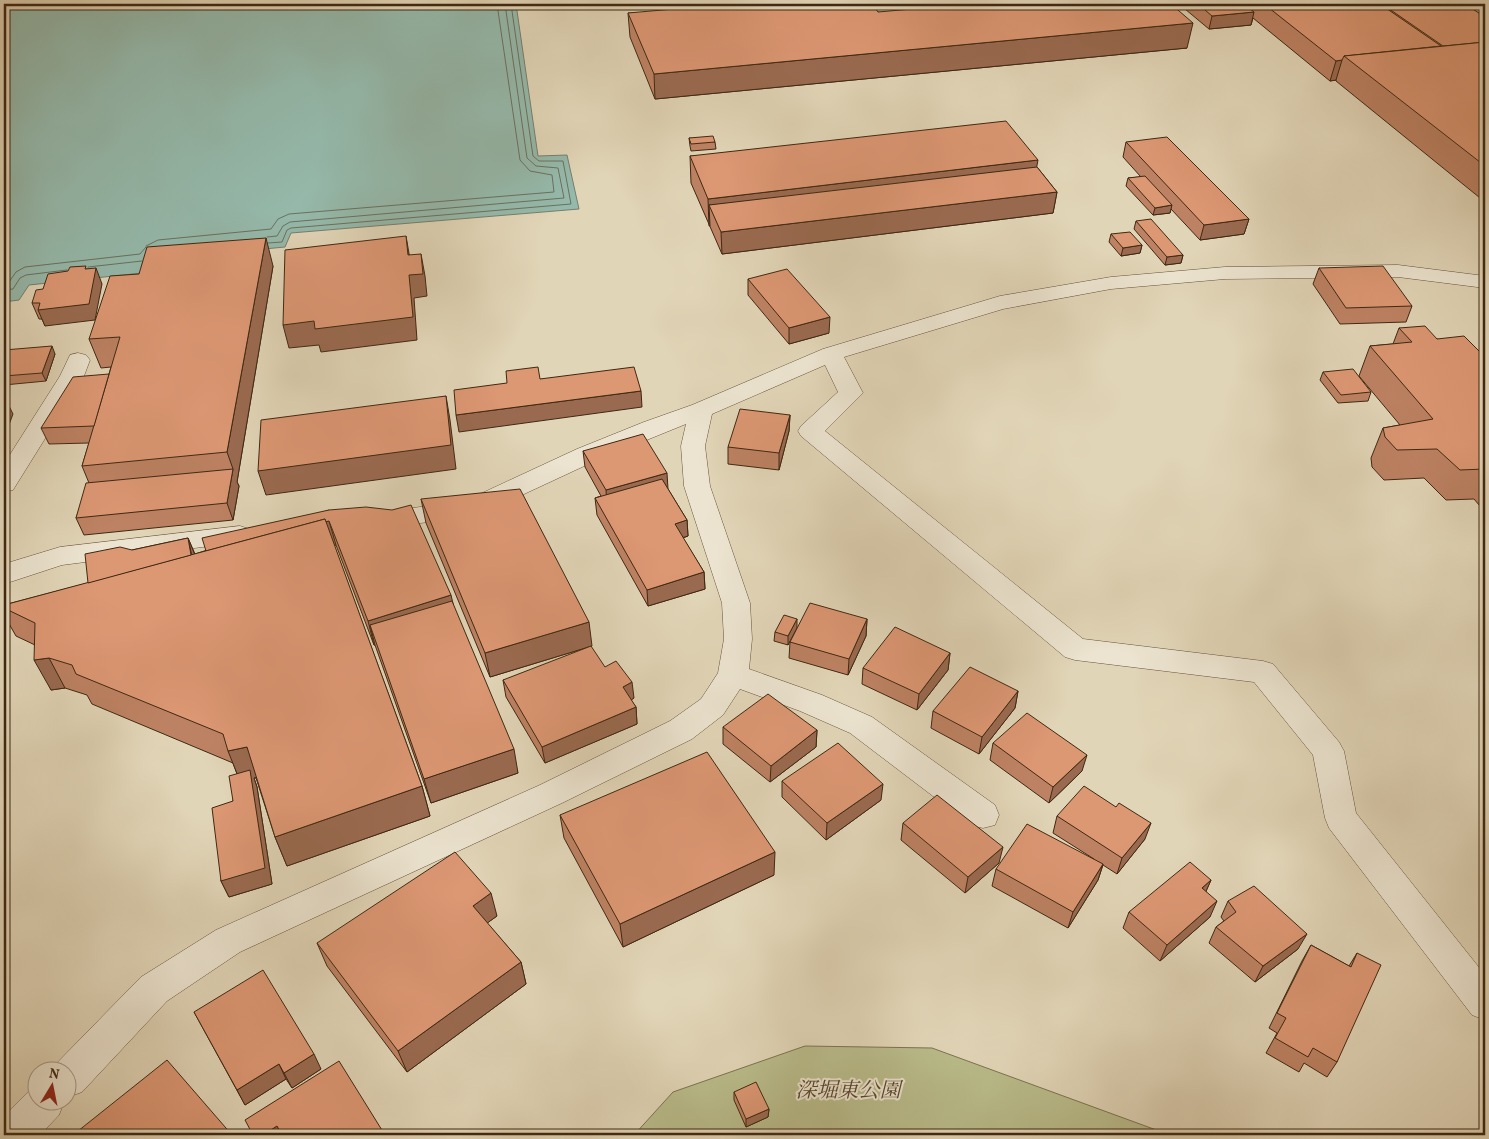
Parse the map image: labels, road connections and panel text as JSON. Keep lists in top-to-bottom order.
{
  "parks": ["深堀東公園"],
  "north": "top"
}
